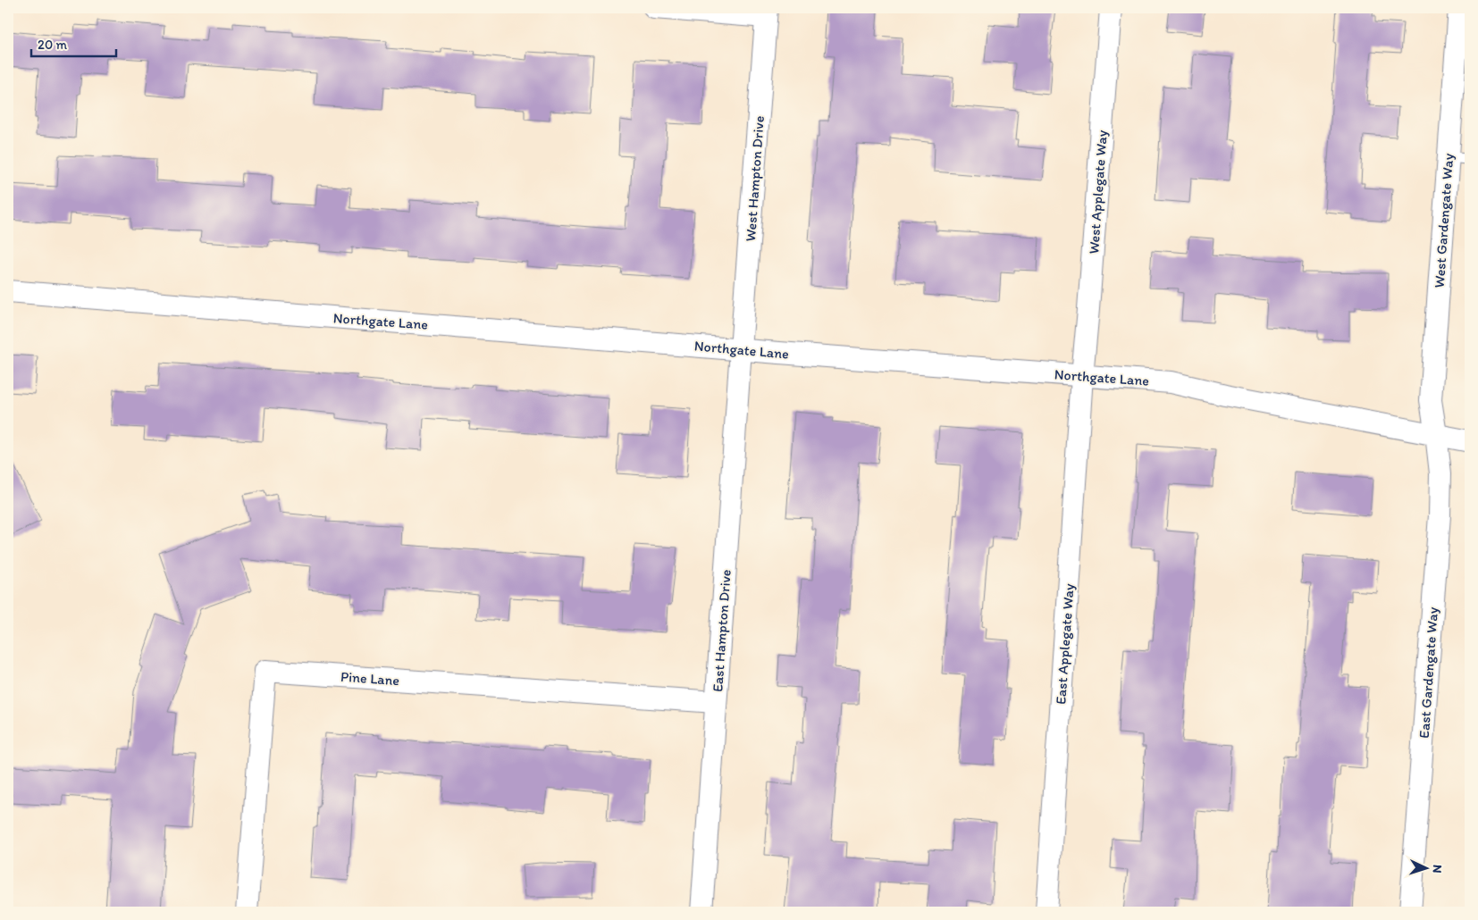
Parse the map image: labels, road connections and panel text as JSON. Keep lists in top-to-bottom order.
{
  "streets": {
    "street": [
      "West Hampton Drive",
      "West Applegate Way",
      "West Gardengate Way",
      "Northgate Lane",
      "East Hampton Drive",
      "East Applegate Way",
      "East Gardengate Way",
      "Pine Lane"
    ]
  },
  "crossings": [
    ["West Hampton Drive", "Northgate Lane"],
    ["West Hampton Drive", "East Hampton Drive"],
    ["West Applegate Way", "Northgate Lane"],
    ["West Applegate Way", "East Applegate Way"],
    ["West Gardengate Way", "Northgate Lane"],
    ["West Gardengate Way", "East Gardengate Way"],
    ["Northgate Lane", "East Hampton Drive"],
    ["Northgate Lane", "East Applegate Way"],
    ["Northgate Lane", "East Gardengate Way"],
    ["East Hampton Drive", "Pine Lane"]
  ],
  "scale_bar": "20 m",
  "north": "right"
}
